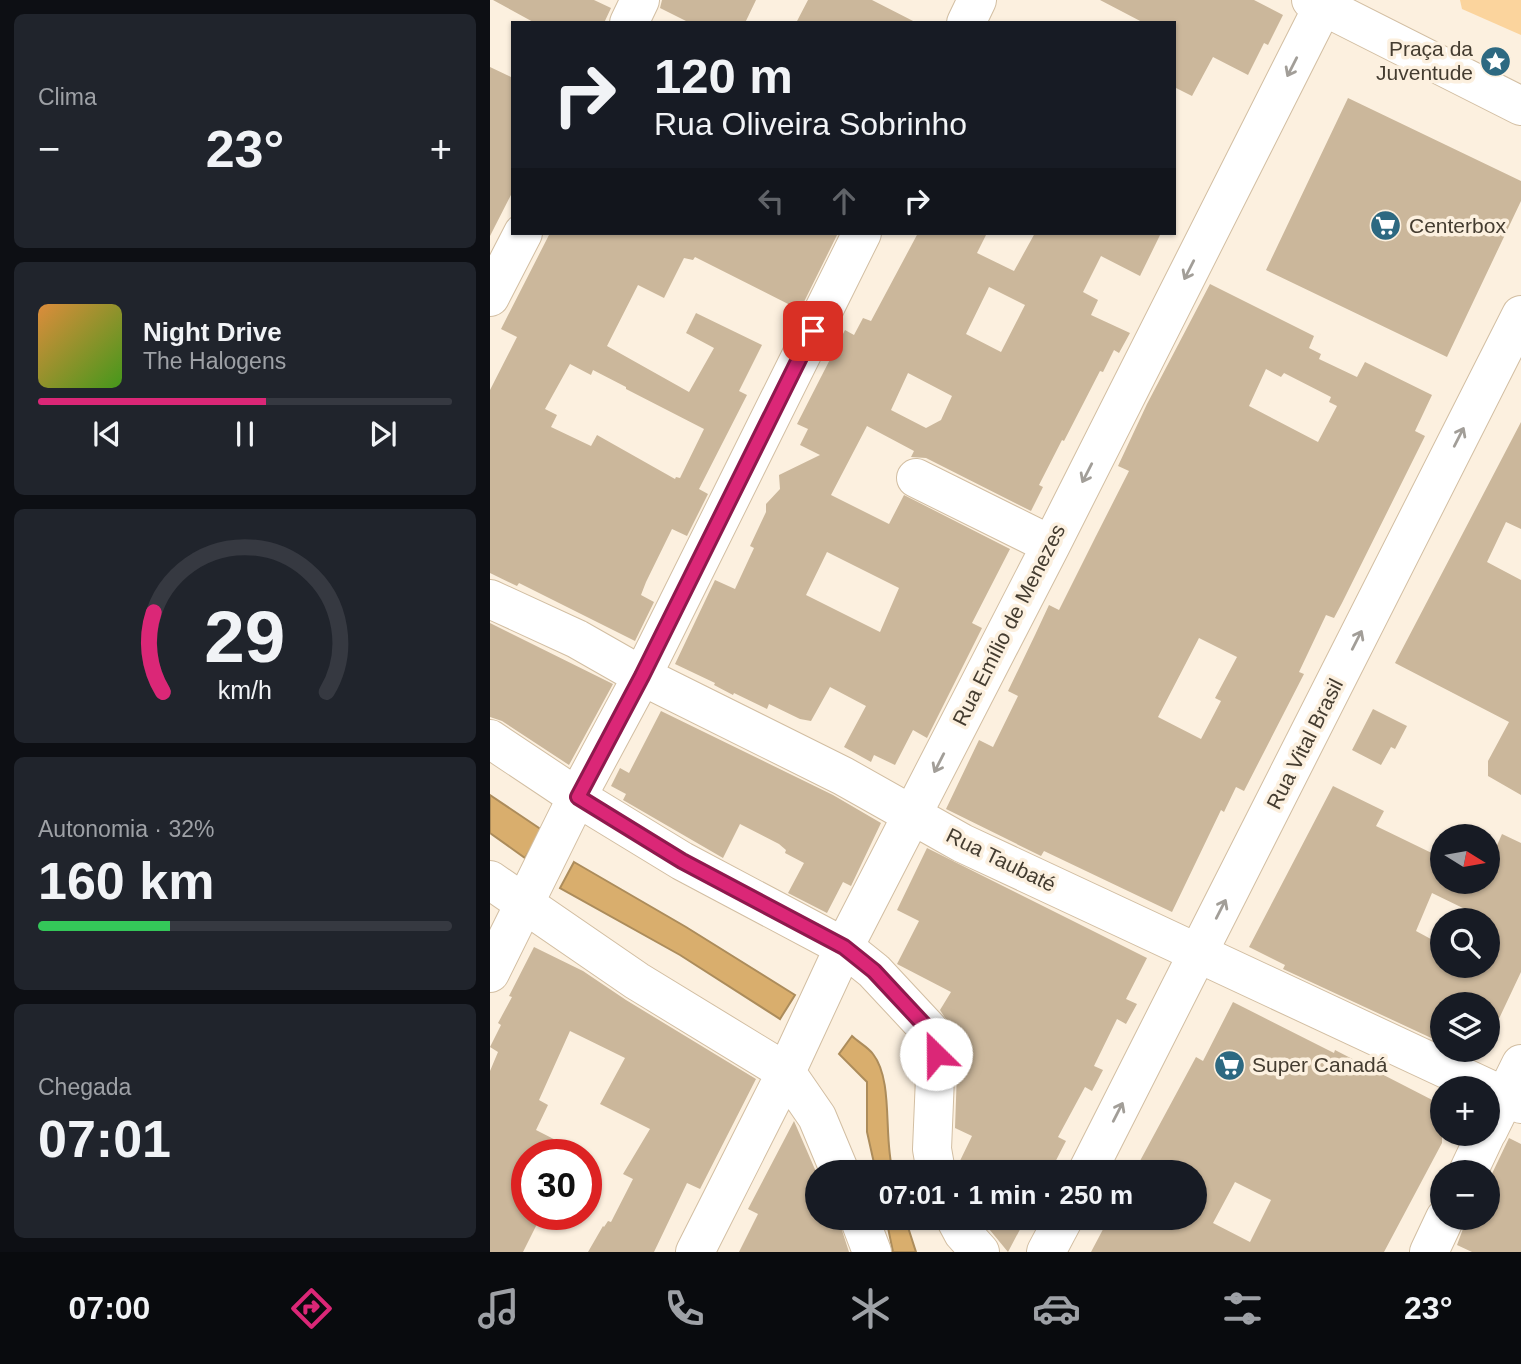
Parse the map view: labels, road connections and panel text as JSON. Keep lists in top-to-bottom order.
{
  "streets": {
    "street": ["Rua Emílio de Menezes", "Rua Vital Brasil", "Rua Taubaté"]
  },
  "crossings": [
    ["Rua Emílio de Menezes", "Rua Taubaté"],
    ["Rua Vital Brasil", "Rua Taubaté"]
  ],
  "one_way": ["Rua Vital Brasil"],
  "places": {
    "place": ["Praça da Juventude"],
    "supermarket": ["Centerbox", "Super Canadá"]
  },
  "north": "right",
  "page": {
    "tile": [
      "Clima",
      ["Autonomia · 32%", "160 km"],
      ["Chegada", "07:01"]
    ],
    "turn": ["120 m", "Rua Oliveira Sobrinho"],
    "heat": ["−", "23°", "+"],
    "song": ["Night Drive", "The Halogens"],
    "map_buttons": ["+", "−"],
    "limit": "30",
    "trip": "07:01 · 1 min · 250 m",
    "tabs": ["07:00", "23°"],
    "gauge": ["29", "km/h"]
  }
}
